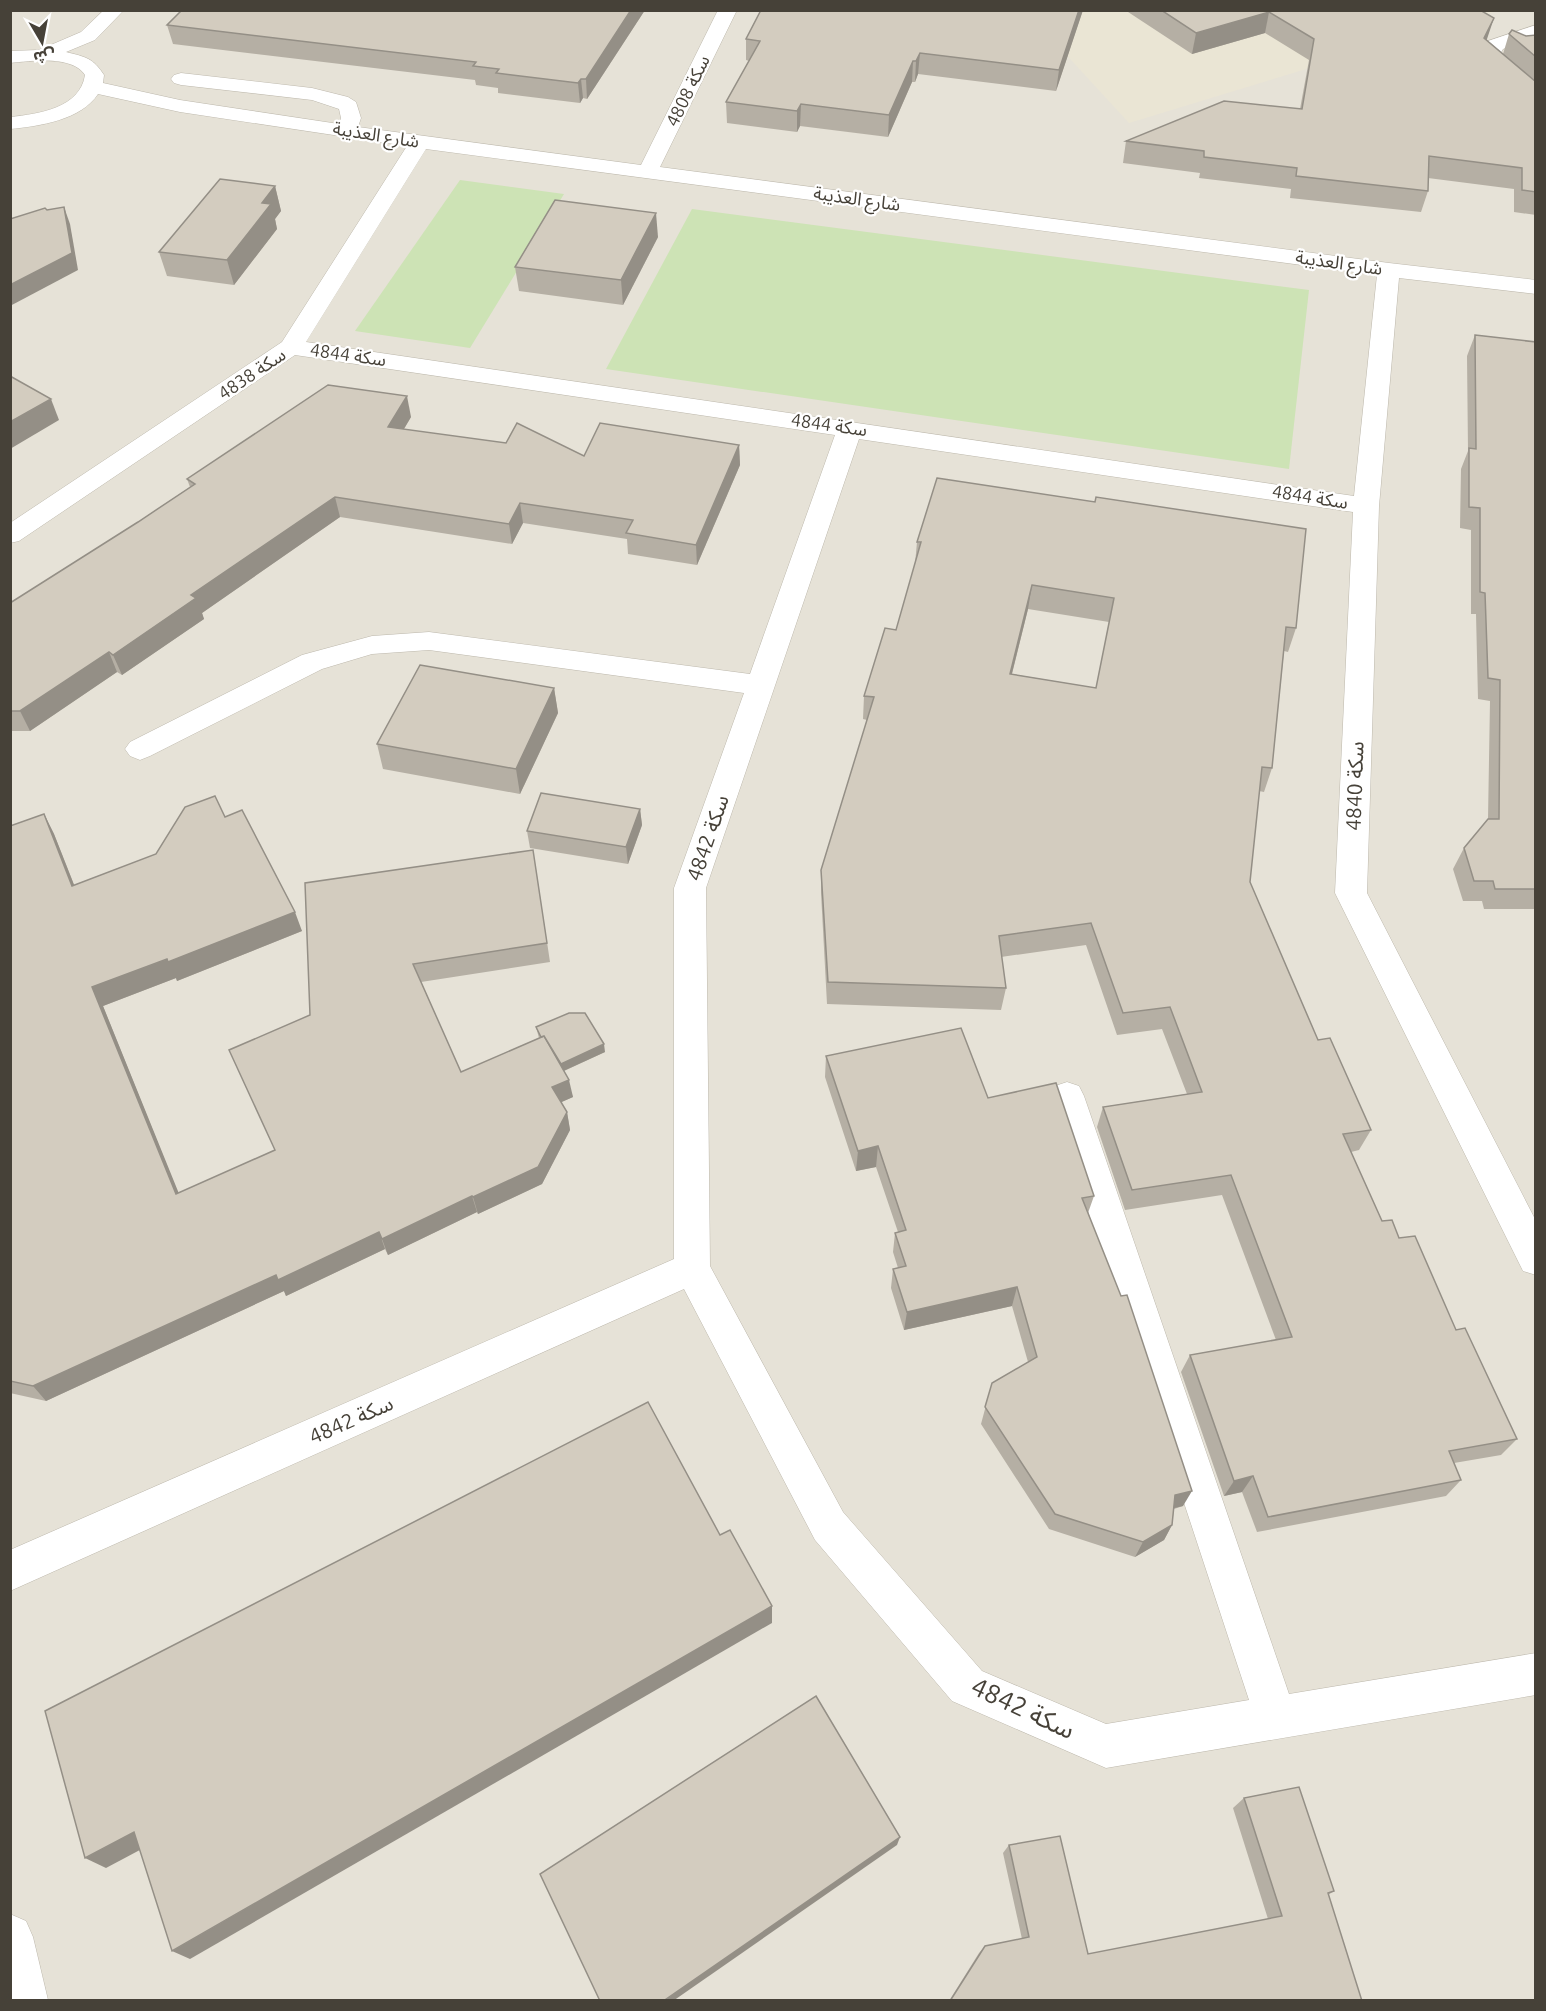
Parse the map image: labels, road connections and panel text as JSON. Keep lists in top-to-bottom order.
{
  "streets": {
    "street": [
      "سكة 4808",
      "شارع العذيبة",
      "سكة 4844",
      "سكة 4838",
      "سكة 4840",
      "سكة 4842"
    ]
  },
  "crossings": [
    ["سكة 4808", "شارع العذيبة"],
    ["شارع العذيبة", "سكة 4838"],
    ["شارع العذيبة", "سكة 4840"],
    ["سكة 4844", "سكة 4838"],
    ["سكة 4844", "سكة 4840"],
    ["سكة 4844", "سكة 4842"]
  ],
  "north": "bottom"
}
